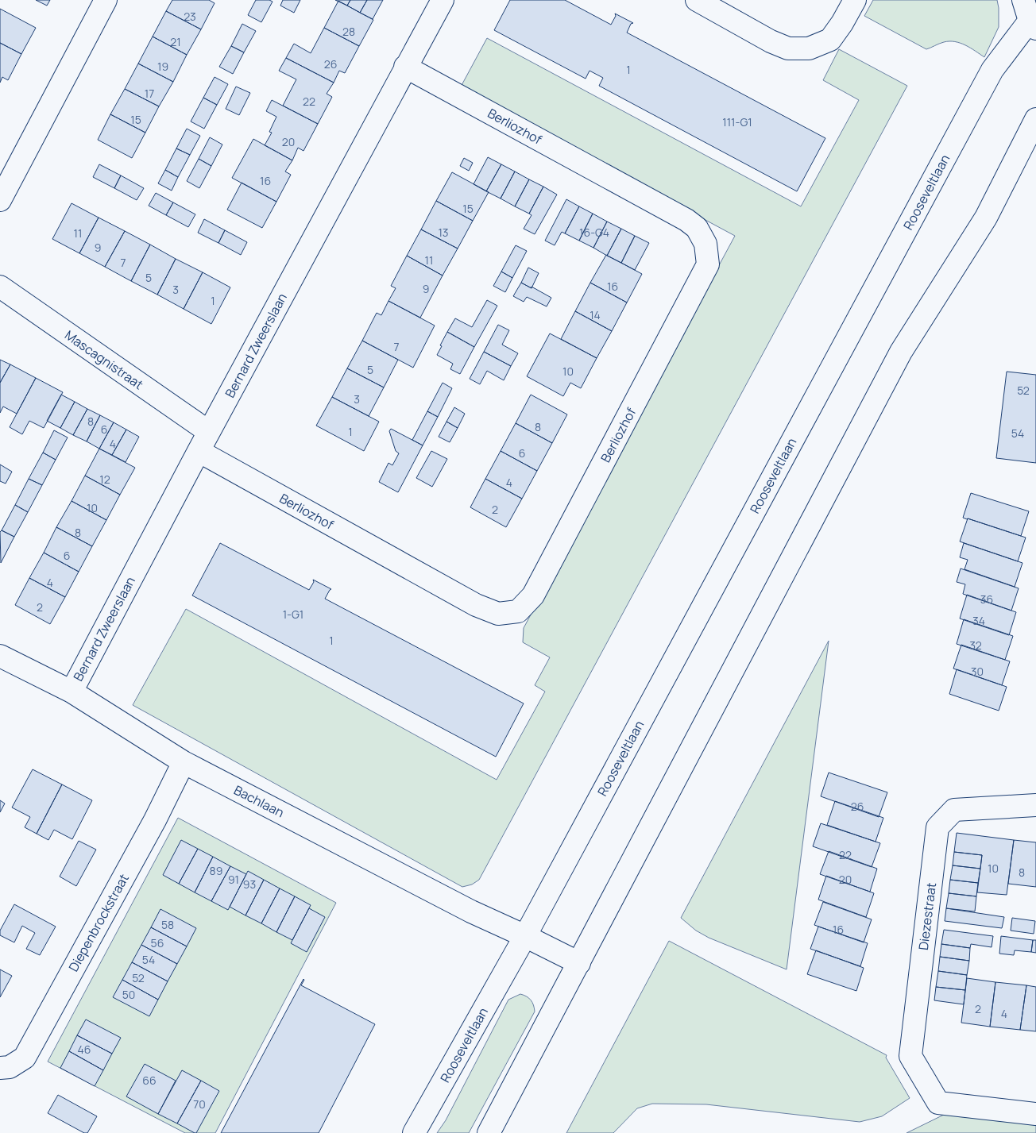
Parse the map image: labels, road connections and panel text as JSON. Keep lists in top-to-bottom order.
{
  "streets": {
    "street": [
      "Berliozhof",
      "Rooseveltlaan",
      "Bernard Zweerslaan",
      "Mascagnistraat",
      "Bachlaan",
      "Diezestraat",
      "Diepenbrockstraat"
    ]
  },
  "crossings": [
    ["Berliozhof", "Bernard Zweerslaan"],
    ["Rooseveltlaan", "Bachlaan"],
    ["Bernard Zweerslaan", "Mascagnistraat"],
    ["Bernard Zweerslaan", "Bachlaan"],
    ["Bachlaan", "Diepenbrockstraat"]
  ],
  "house_numbers": [
    "23",
    "28",
    "21",
    "26",
    "19",
    "1",
    "17",
    "22",
    "15",
    "111-G1",
    "20",
    "16",
    "15",
    "13",
    "16-G4",
    "11",
    "9",
    "11",
    "7",
    "5",
    "16",
    "9",
    "3",
    "1",
    "14",
    "7",
    "5",
    "10",
    "52",
    "3",
    "8",
    "8",
    "6",
    "1",
    "54",
    "4",
    "6",
    "12",
    "4",
    "10",
    "2",
    "8",
    "6",
    "4",
    "36",
    "2",
    "1-G1",
    "34",
    "1",
    "32",
    "30",
    "26",
    "22",
    "10",
    "89",
    "8",
    "91",
    "20",
    "93",
    "58",
    "16",
    "56",
    "54",
    "52",
    "50",
    "2",
    "4",
    "46",
    "66",
    "70"
  ]
}
